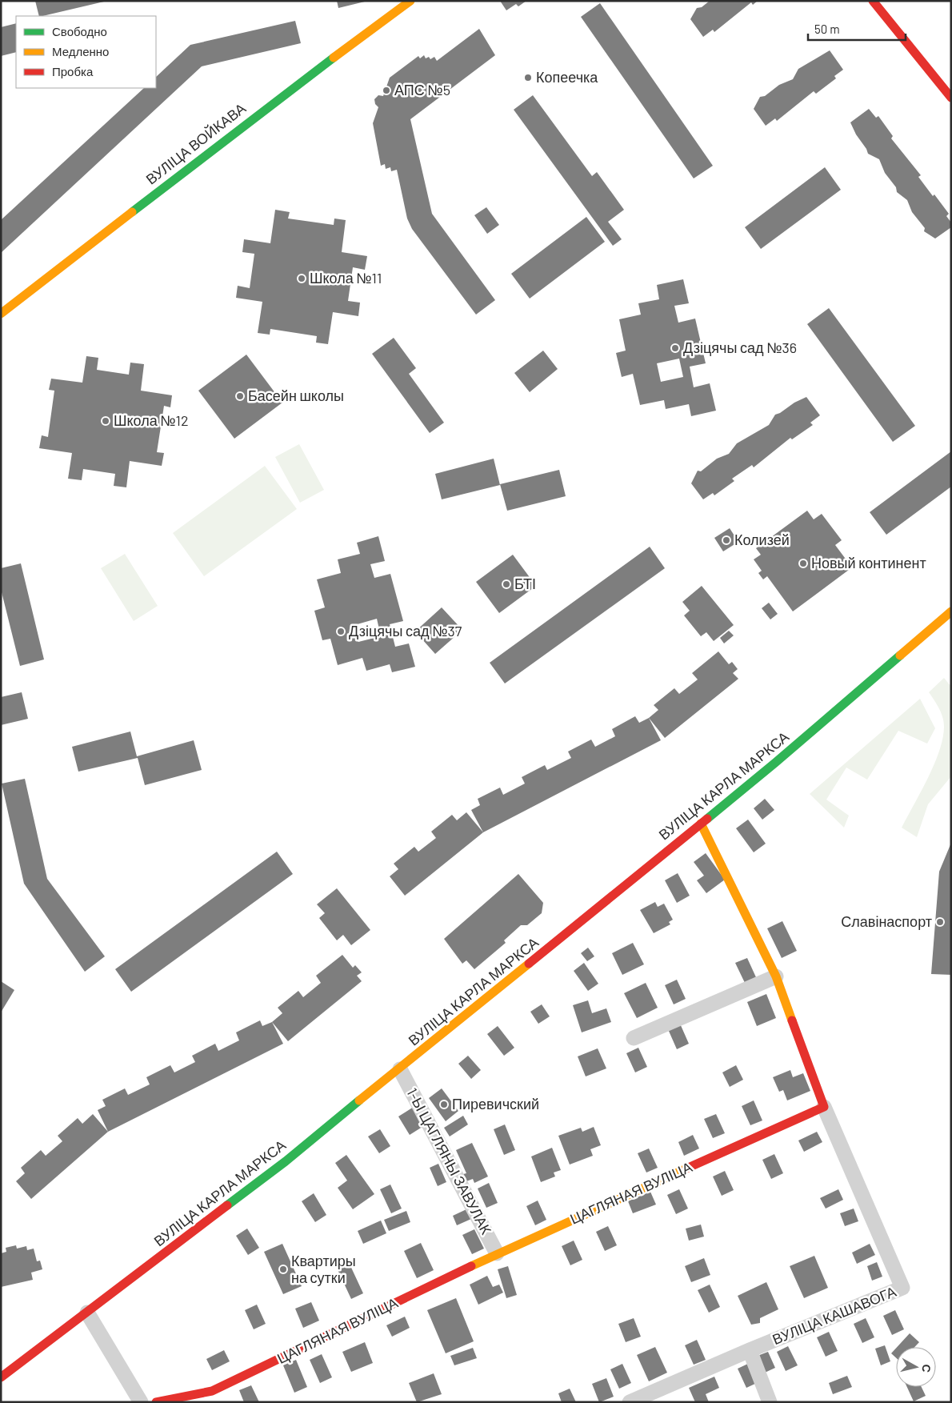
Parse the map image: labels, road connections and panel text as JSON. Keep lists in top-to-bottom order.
{
  "streets": {
    "main road": ["ВУЛІЦА ВОЙКАВА", "ВУЛІЦА КАРЛА МАРКСА", "ЦАГЛЯНАЯ ВУЛІЦА"],
    "street": ["1-Ы ЦАГЛЯНЫ ЗАВУЛАК", "ВУЛІЦА КАШАВОГА"]
  },
  "crossings": [
    ["ВУЛІЦА КАРЛА МАРКСА", "1-Ы ЦАГЛЯНЫ ЗАВУЛАК"],
    ["1-Ы ЦАГЛЯНЫ ЗАВУЛАК", "ЦАГЛЯНАЯ ВУЛІЦА"],
    ["ЦАГЛЯНАЯ ВУЛІЦА", "ВУЛІЦА КАШАВОГА"]
  ],
  "places": [
    "Копеечка",
    "АПС №5",
    "Школа №11",
    "Дзіцячы сад №36",
    "Басейн школы",
    "Школа №12",
    "Колизей",
    "Новый континент",
    "БТІ",
    "Дзіцячы сад №37",
    "Славінаспорт",
    "Пиревичский",
    "Квартиры на сутки"
  ],
  "legend": ["Свободно", "Медленно", "Пробка"],
  "scale_bar": "50 m",
  "north": "right"
}
